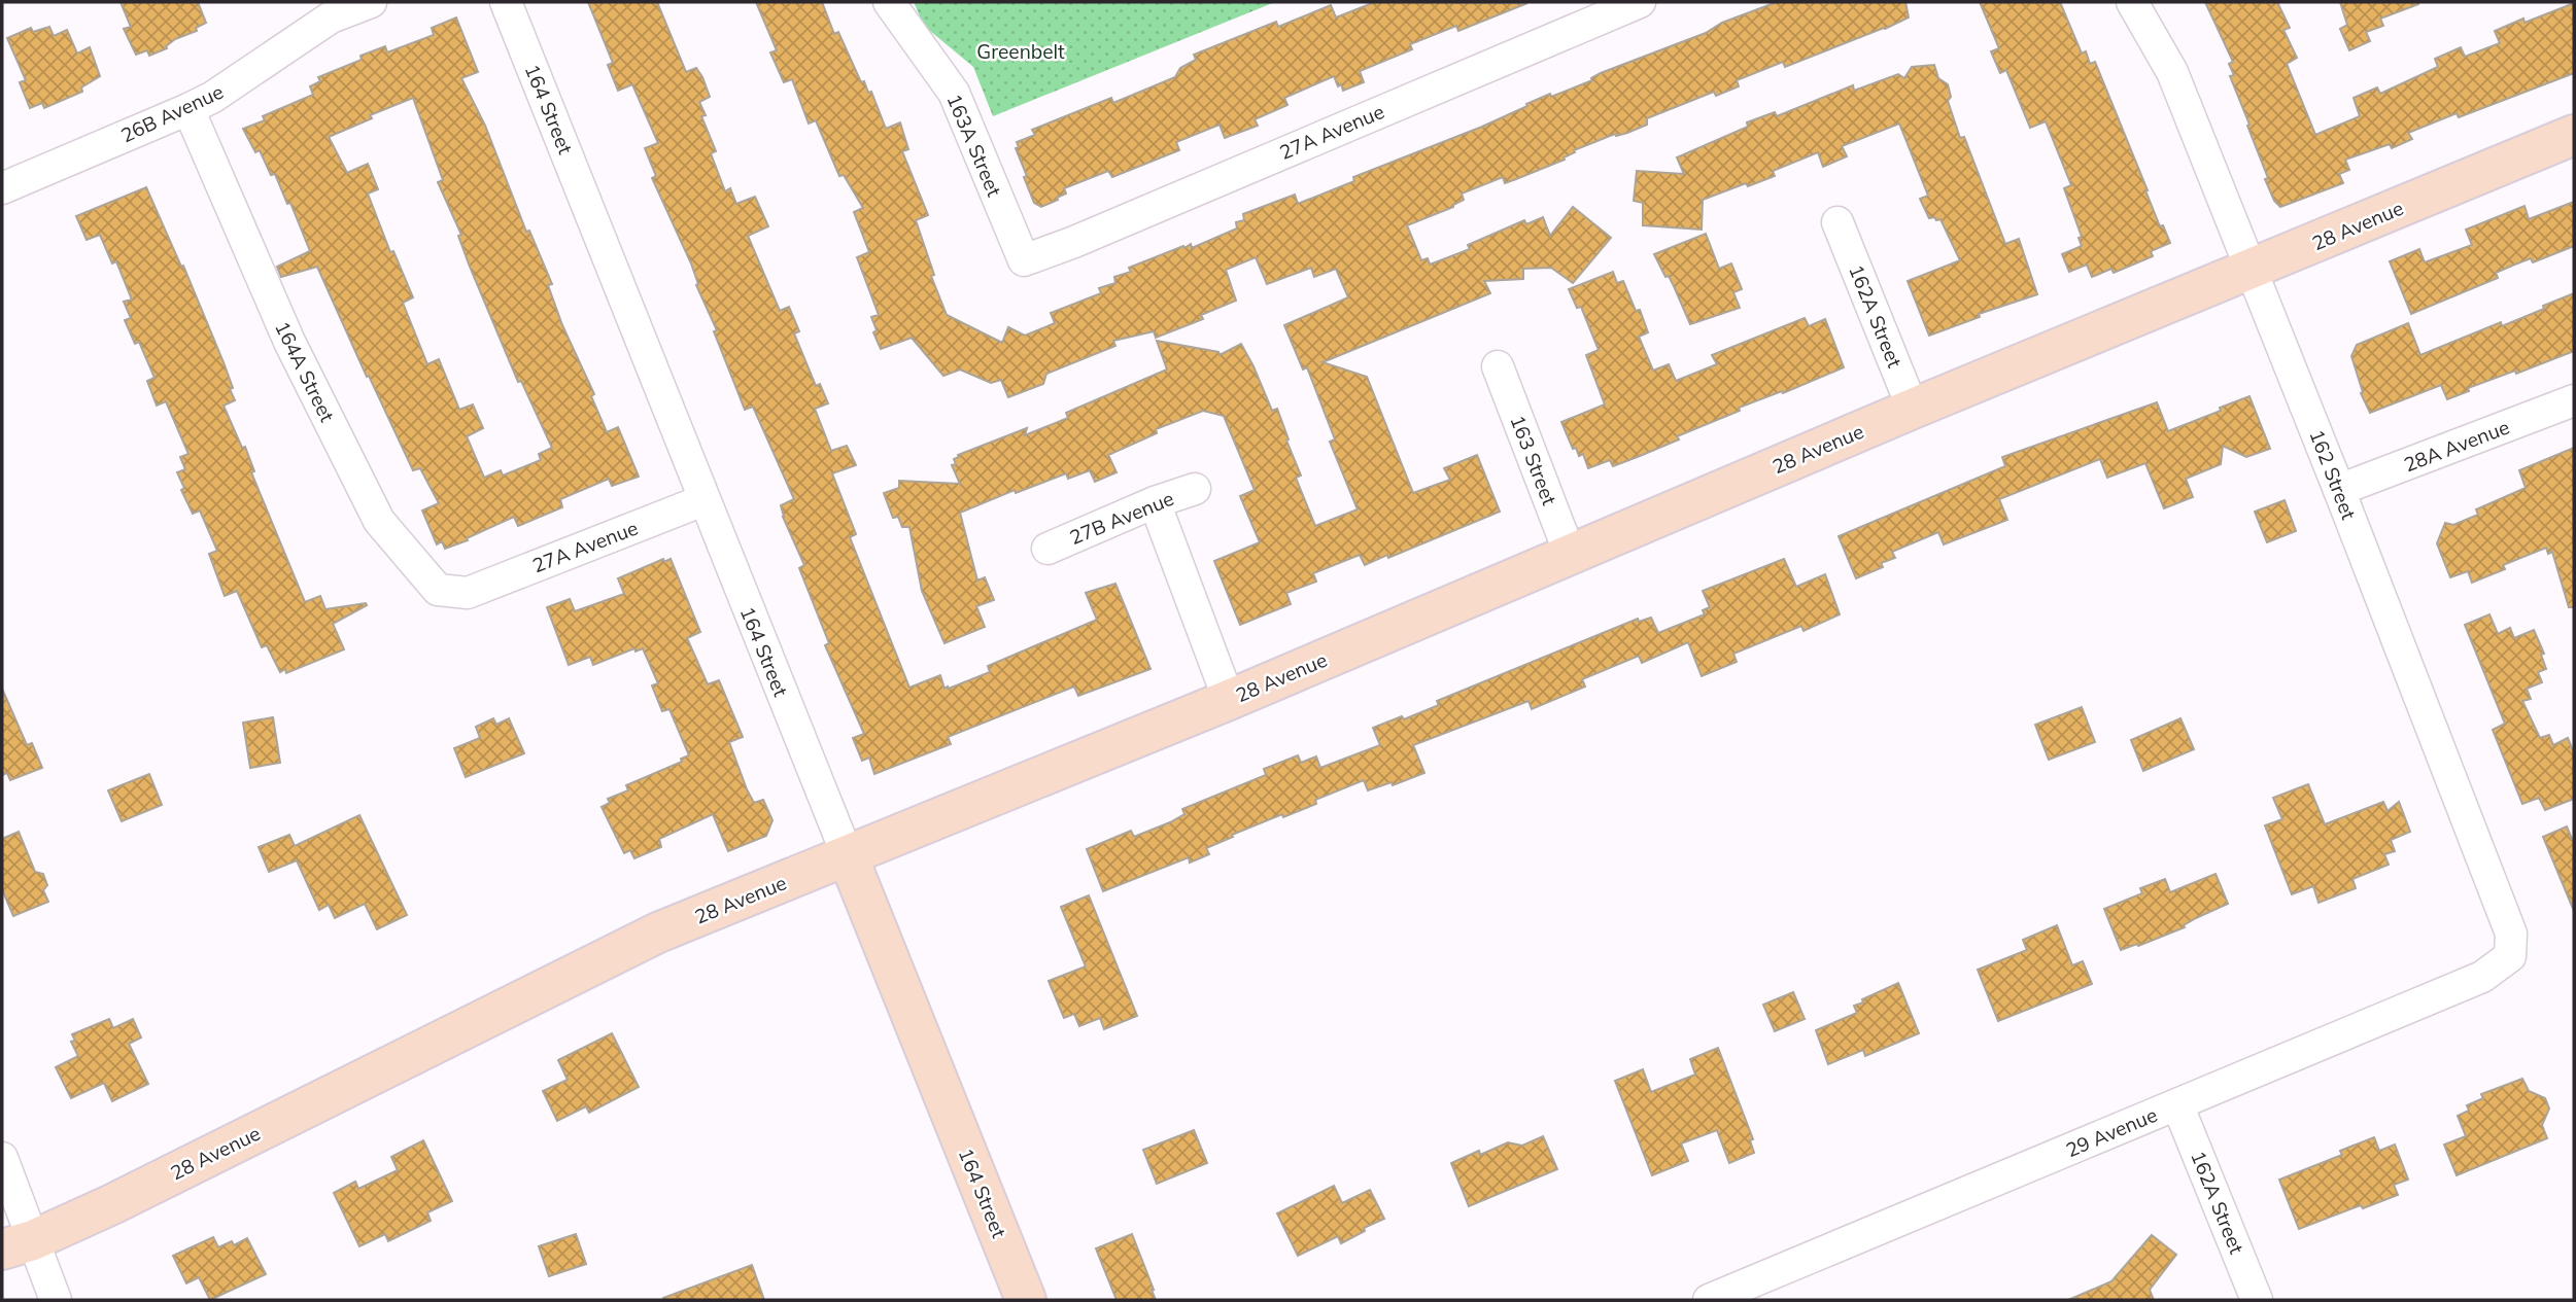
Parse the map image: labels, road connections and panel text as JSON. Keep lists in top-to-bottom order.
{
  "streets": {
    "street": [
      "164 Street",
      "26B Avenue",
      "27A Avenue",
      "163A Street",
      "28 Avenue",
      "162A Street",
      "164A Street",
      "28A Avenue",
      "163 Street",
      "162 Street",
      "27B Avenue",
      "29 Avenue"
    ]
  },
  "crossings": [
    ["164 Street", "27A Avenue"],
    ["164 Street", "28 Avenue"],
    ["26B Avenue", "164A Street"],
    ["27A Avenue", "163A Street"],
    ["27A Avenue", "164A Street"],
    ["28 Avenue", "162A Street"],
    ["28 Avenue", "163 Street"],
    ["28 Avenue", "162 Street"],
    ["162A Street", "29 Avenue"],
    ["28A Avenue", "162 Street"],
    ["162 Street", "29 Avenue"]
  ],
  "parks": ["Greenbelt"]
}
